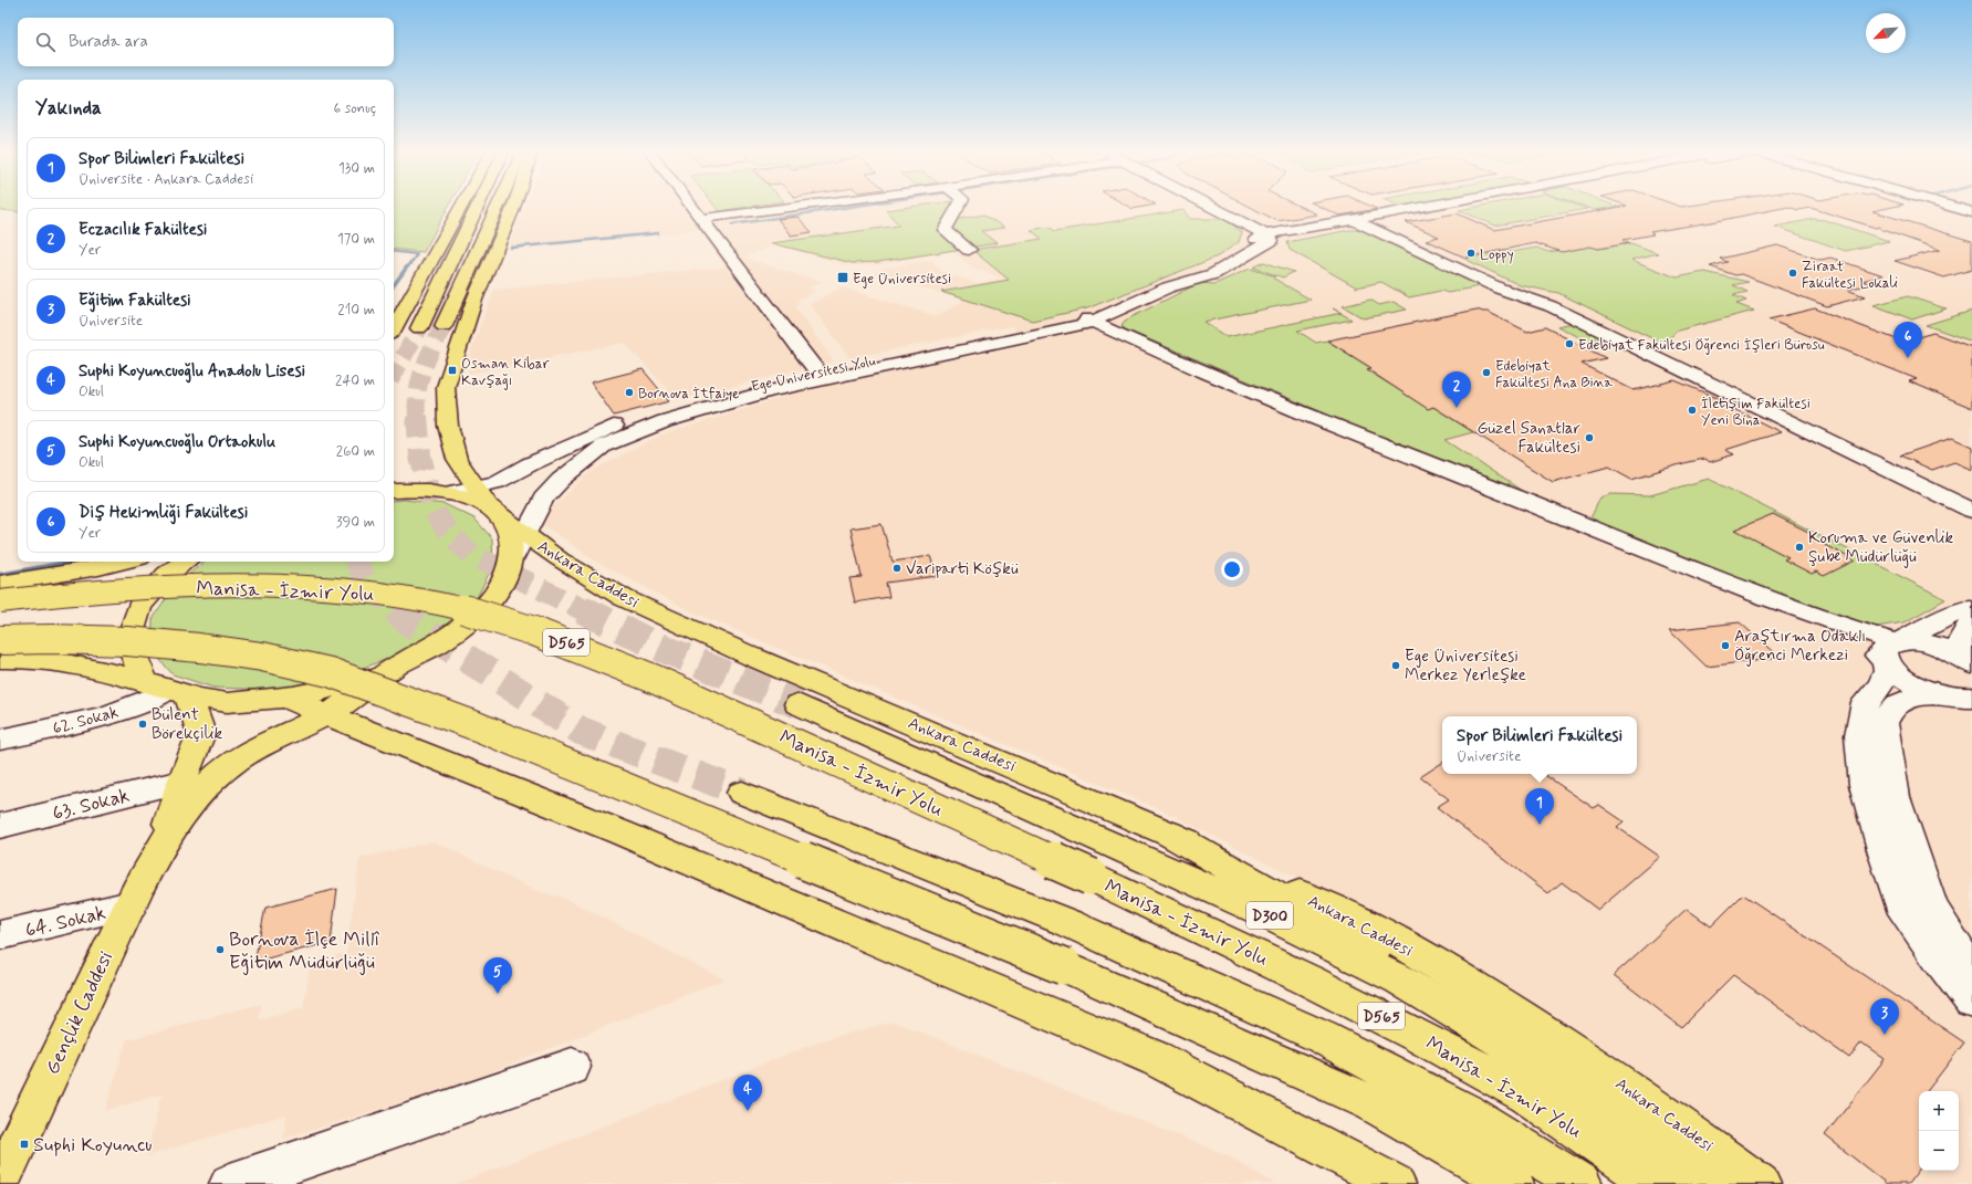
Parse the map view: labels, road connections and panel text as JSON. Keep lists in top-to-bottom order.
{
  "streets": {
    "main road": [
      "Ankara Caddesi",
      "Manisa - İzmir Yolu",
      "D565",
      "D300",
      "Gençlik Caddesi"
    ],
    "street": [
      "Ege Üniversitesi Yolu",
      "62. Sokak",
      "63. Sokak",
      "64. Sokak"
    ]
  },
  "crossings": [
    ["Ege Üniversitesi Yolu", "Ankara Caddesi"],
    ["62. Sokak", "Gençlik Caddesi"],
    ["63. Sokak", "Gençlik Caddesi"],
    ["64. Sokak", "Gençlik Caddesi"]
  ],
  "places": {
    "other": [
      "Loppy",
      "Ziraat Fakültesi Lokali",
      "Edebiyat Fakültesi Öğrenci İşleri Bürosu",
      "Edebiyat Fakültesi Ana Bina",
      "Bornova İtfaiye",
      "İletişim Fakültesi Yeni Bina",
      "Güzel Sanatlar Fakültesi",
      "Koruma ve Güvenlik Şube Müdürlüğü",
      "Variparti Köşkü",
      "Araştırma Odaklı Öğrenci Merkezi",
      "Ege Üniversitesi Merkez Yerleşke",
      "Bülent Börekçilik",
      "Bornova İlçe Millî Eğitim Müdürlüğü"
    ],
    "transit": ["Ege Üniversitesi", "Osman Kibar Kavşağı", "Suphi Koyuncu"]
  },
  "north": "bottom left",
  "page": {
    "search": "Burada ara",
    "heading": ["Yakında", "6 sonuç"],
    "list": [
      {
        "mark": "1",
        "name": "Spor Bilimleri Fakültesi",
        "note": "Üniversite · Ankara Caddesi",
        "value": "130 m"
      },
      {
        "mark": "2",
        "name": "Eczacılık Fakültesi",
        "note": "Yer",
        "value": "170 m"
      },
      {
        "mark": "3",
        "name": "Eğitim Fakültesi",
        "note": "Üniversite",
        "value": "210 m"
      },
      {
        "mark": "4",
        "name": "Suphi Koyuncuoğlu Anadolu Lisesi",
        "note": "Okul",
        "value": "240 m"
      },
      {
        "mark": "5",
        "name": "Suphi Koyuncuoğlu Ortaokulu",
        "note": "Okul",
        "value": "260 m"
      },
      {
        "mark": "6",
        "name": "Diş Hekimliği Fakültesi",
        "note": "Yer",
        "value": "390 m"
      }
    ],
    "pins": [
      "6",
      "2",
      "1",
      "5",
      "3",
      "4"
    ],
    "popup": ["Spor Bilimleri Fakültesi", "Üniversite"],
    "map_buttons": ["+", "−"]
  }
}
